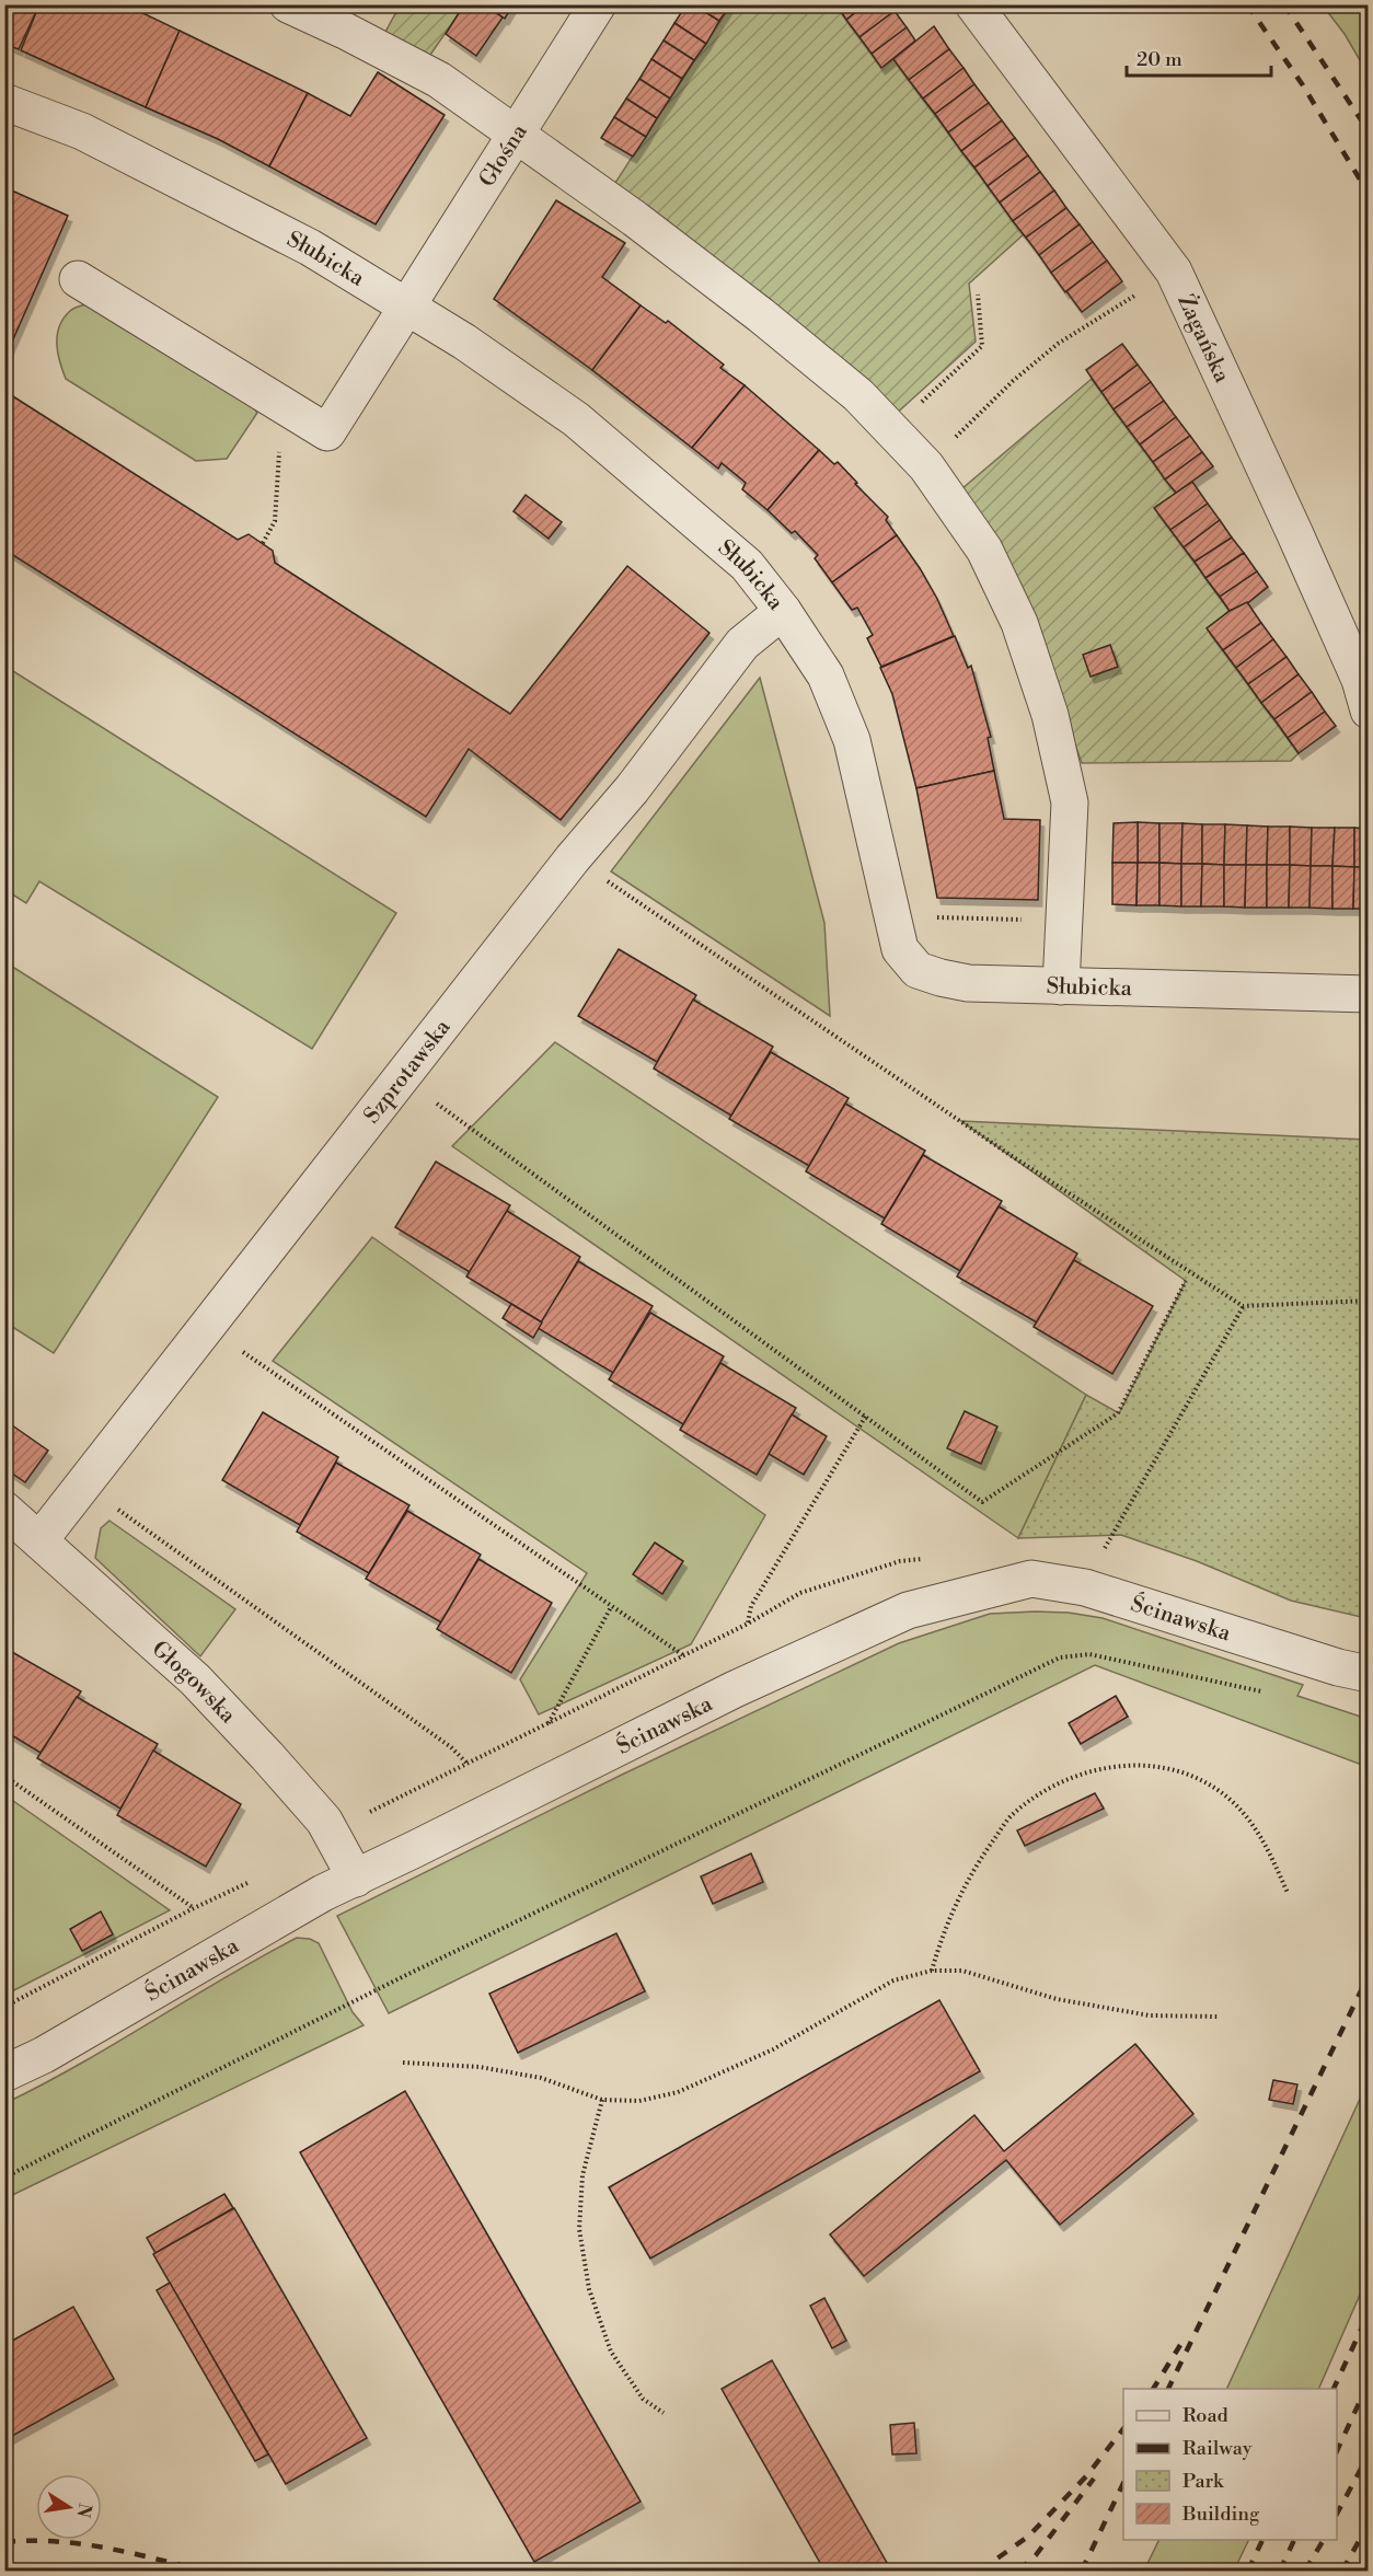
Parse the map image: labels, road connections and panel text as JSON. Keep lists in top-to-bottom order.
{
  "streets": {
    "street": [
      "Głośna",
      "Słubicka",
      "Żagańska",
      "Szprotawska",
      "Ścinawska",
      "Głogowska"
    ]
  },
  "crossings": [
    ["Głośna", "Słubicka"],
    ["Słubicka", "Szprotawska"],
    ["Szprotawska", "Głogowska"],
    ["Ścinawska", "Głogowska"]
  ],
  "legend": [
    "Road",
    "Railway",
    "Park",
    "Building"
  ],
  "scale_bar": "20 m",
  "north": "right"
}
